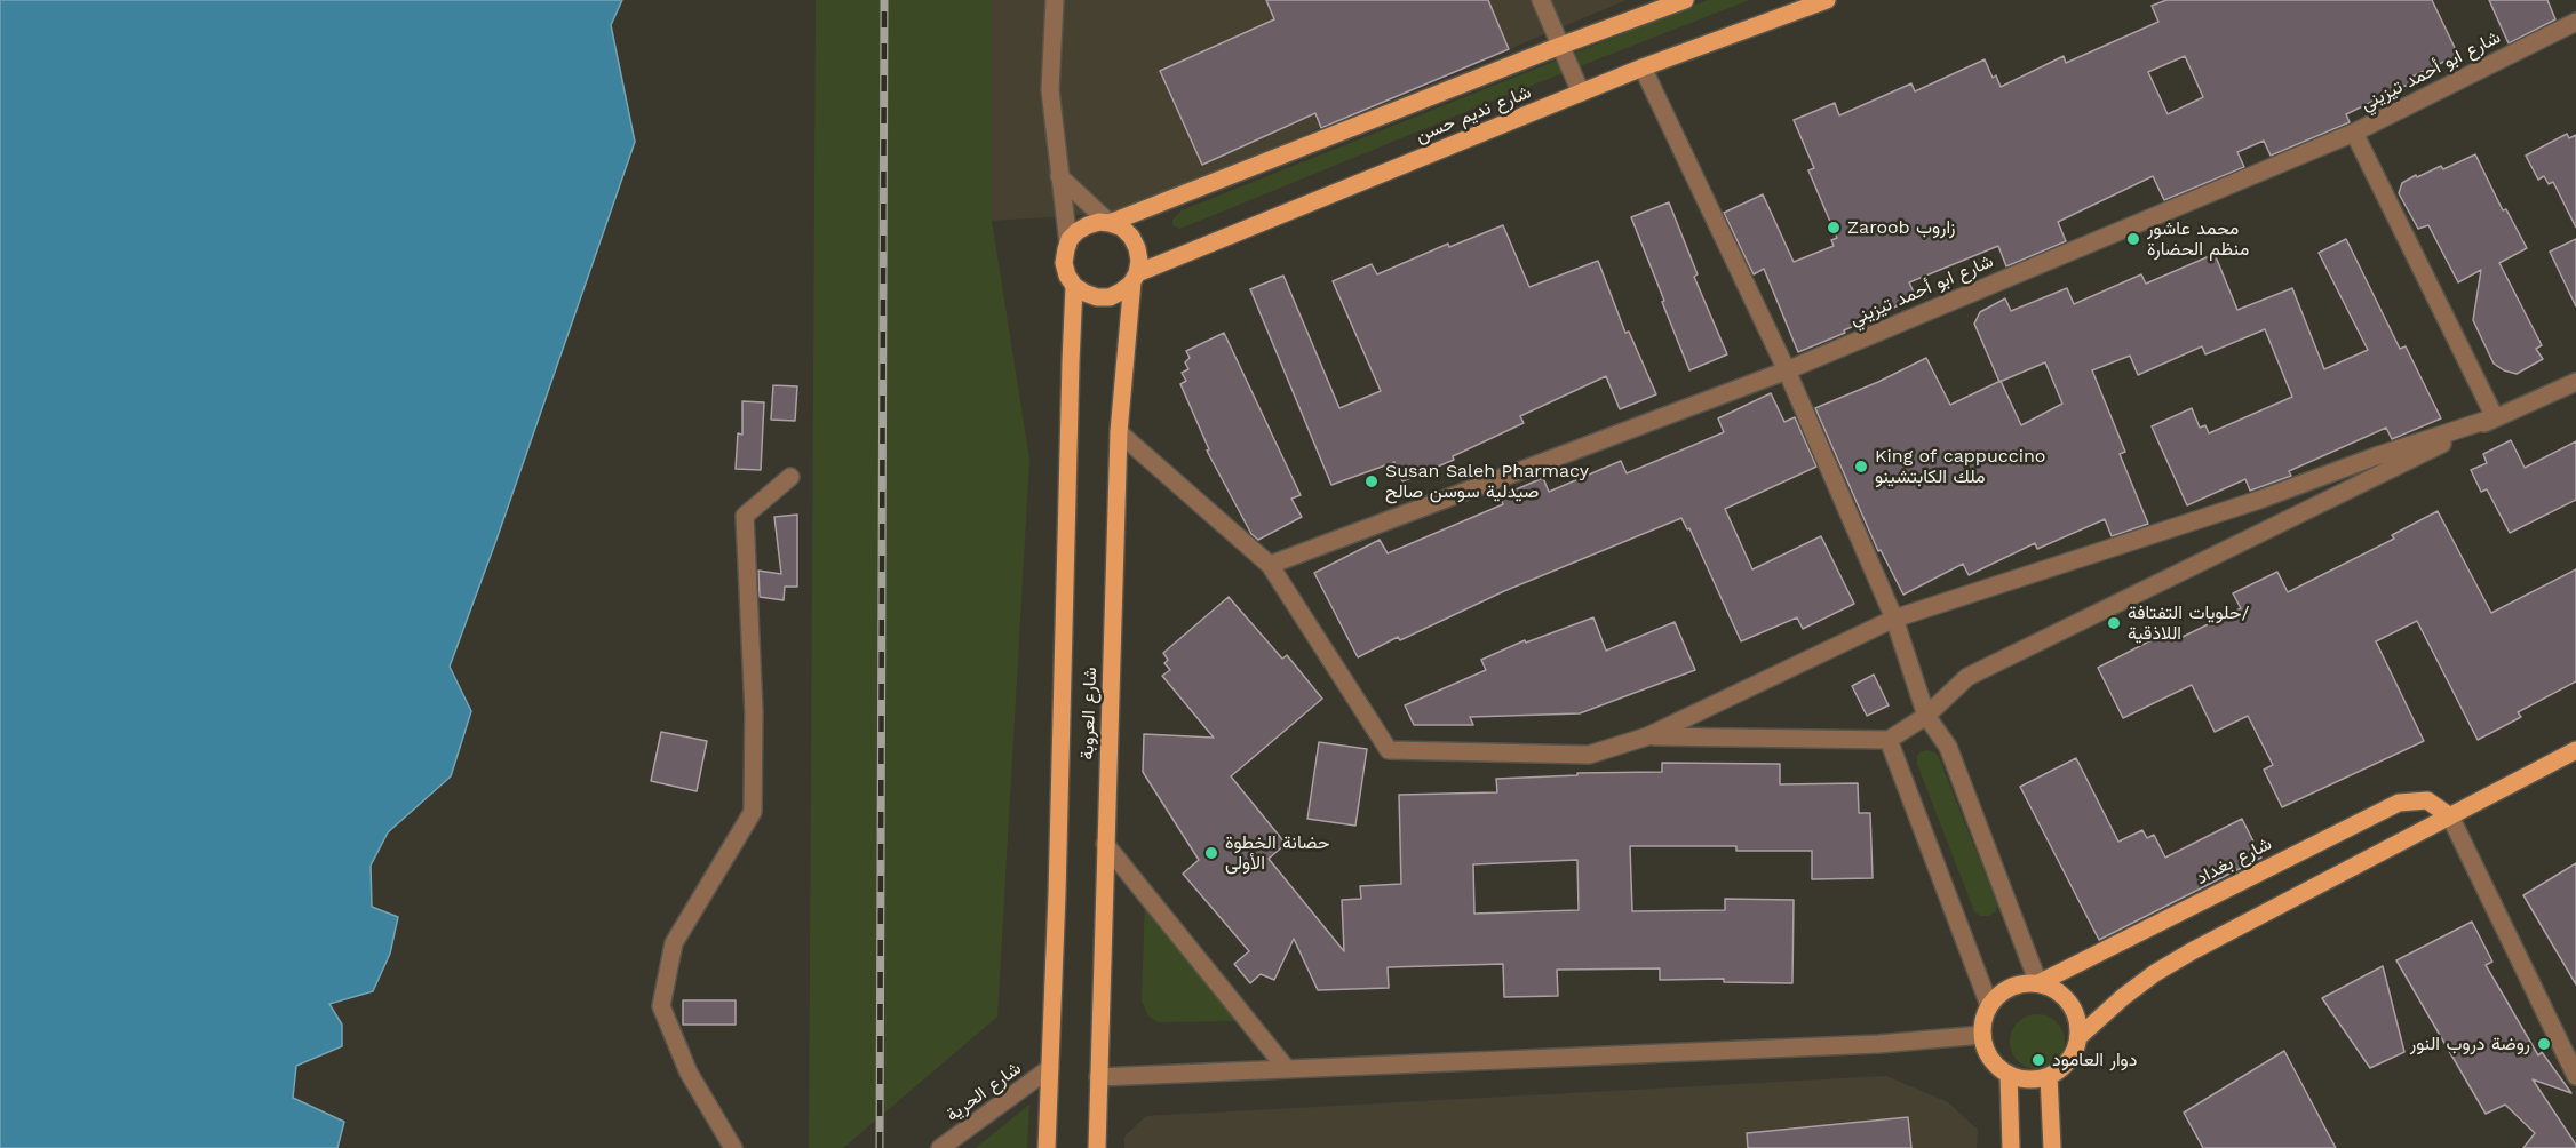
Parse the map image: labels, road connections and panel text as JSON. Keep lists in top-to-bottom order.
{
  "streets": {
    "main road": ["شارع نديم حسن", "شارع العروبة", "شارع بغداد"],
    "street": ["شارع ابو أحمد تيزيني", "شارع الحرية"]
  },
  "crossings": [
    ["شارع نديم حسن", "شارع العروبة"],
    ["شارع العروبة", "شارع الحرية"]
  ],
  "places": [
    "Zaroob زاروب",
    "محمد عاشور منظم الحضارة",
    "King of cappuccino ملك الكابتشينو",
    "Susan Saleh Pharmacy صيدلية سوسن صالح",
    "حلويات التفتافة/ اللاذقية",
    "حضانة الخطوة الأولى",
    "روضة دروب النور",
    "دوار العامود"
  ]
}
